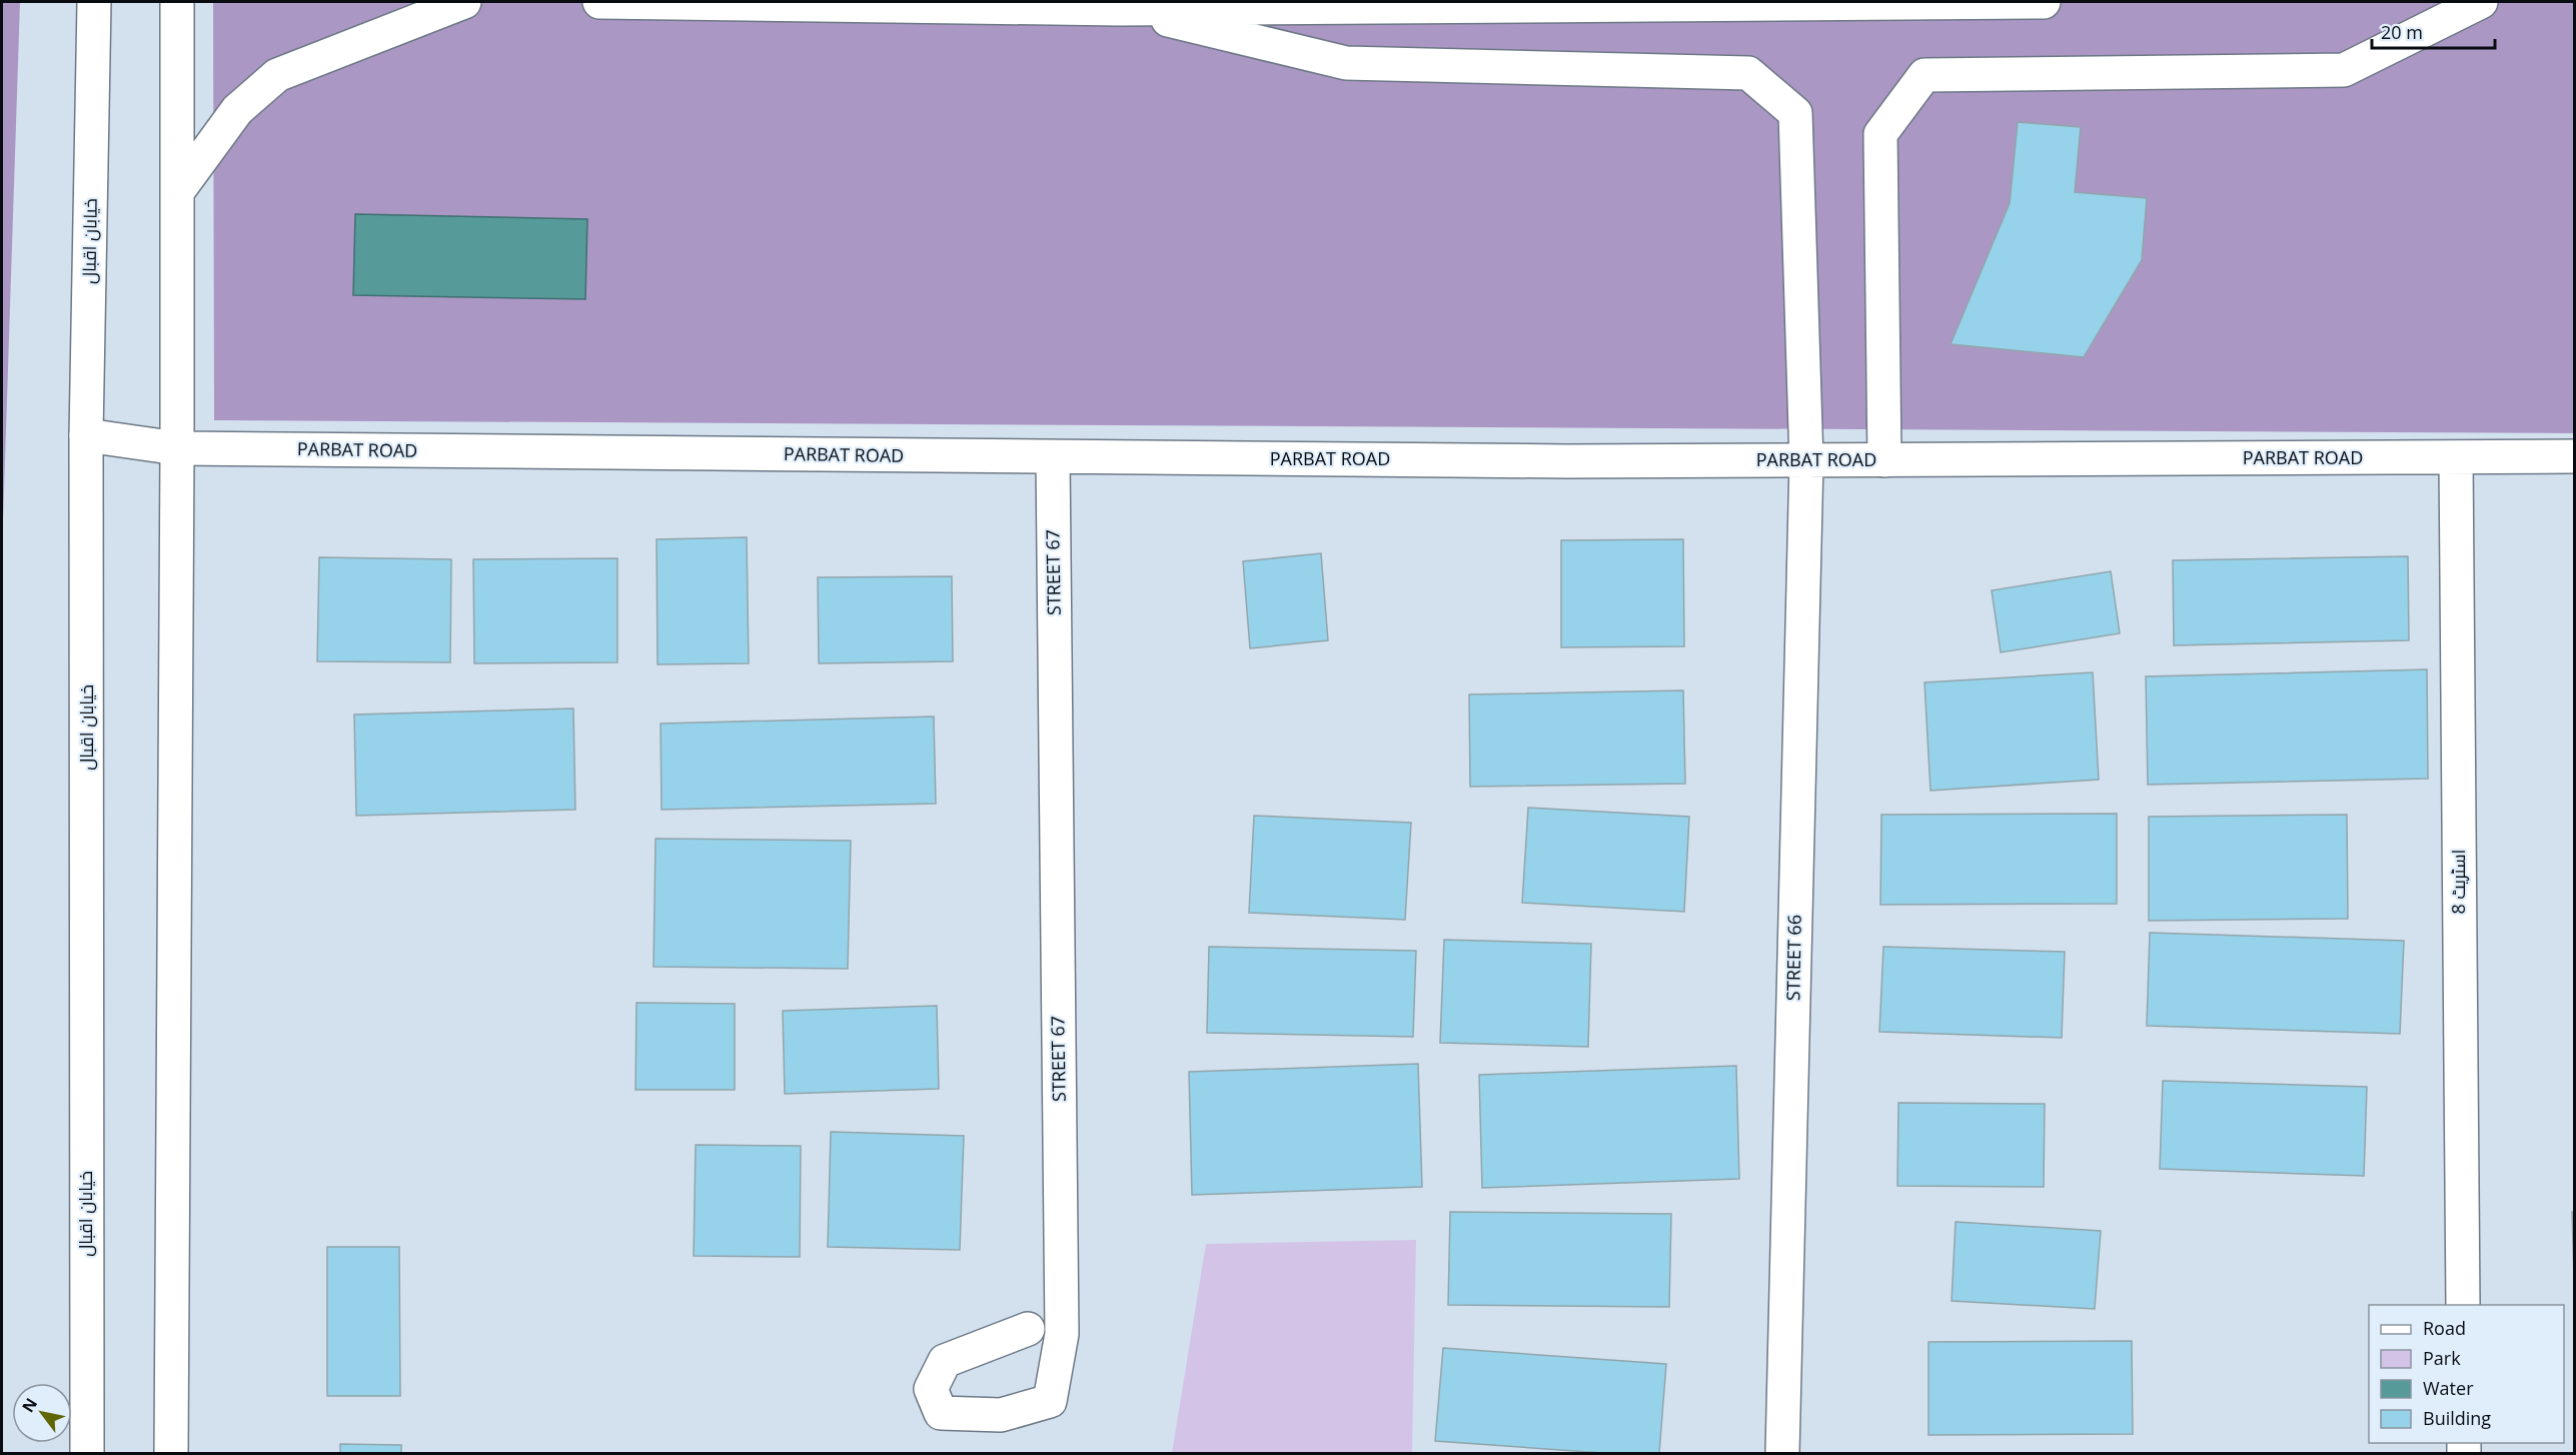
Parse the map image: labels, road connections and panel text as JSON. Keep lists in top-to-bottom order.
{
  "streets": {
    "main road": [
      "خیابان اقبال",
      "PARBAT ROAD",
      "STREET 67",
      "اسٹریٹ 8",
      "STREET 66"
    ]
  },
  "crossings": [
    ["خیابان اقبال", "PARBAT ROAD"],
    ["PARBAT ROAD", "STREET 67"],
    ["PARBAT ROAD", "اسٹریٹ 8"],
    ["PARBAT ROAD", "STREET 66"]
  ],
  "legend": [
    "Road",
    "Park",
    "Water",
    "Building"
  ],
  "scale_bar": "20 m",
  "north": "top left"
}
